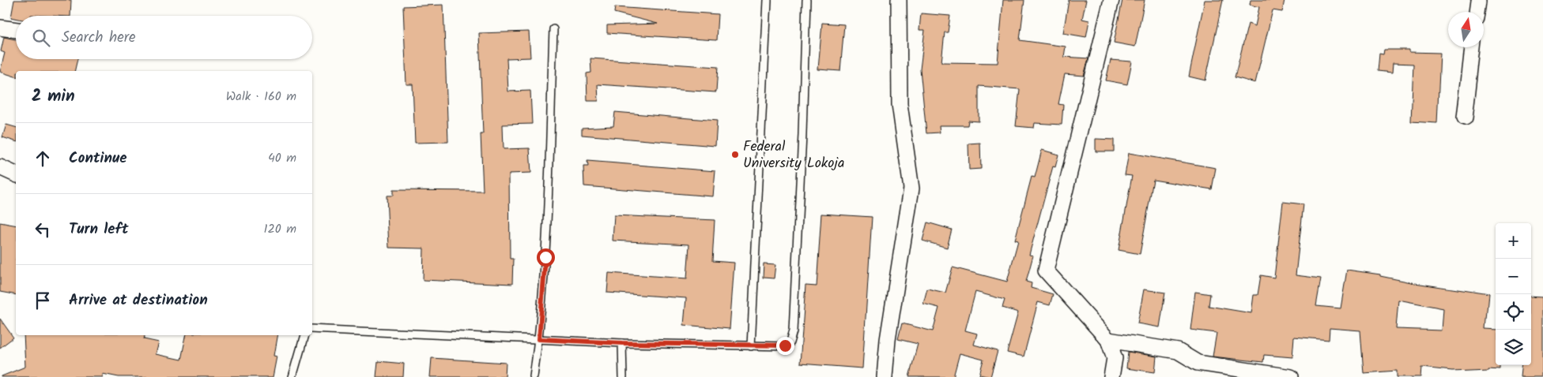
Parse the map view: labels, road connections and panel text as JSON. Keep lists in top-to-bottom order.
{
  "places": ["Federal University Lokoja"],
  "north": "top",
  "page": {
    "search": "Search here",
    "heading": ["2 min", "Walk · 160 m"],
    "list": [
      ["Continue", "40 m"],
      ["Turn left", "120 m"],
      "Arrive at destination"
    ],
    "map_buttons": ["+", "−"]
  }
}
